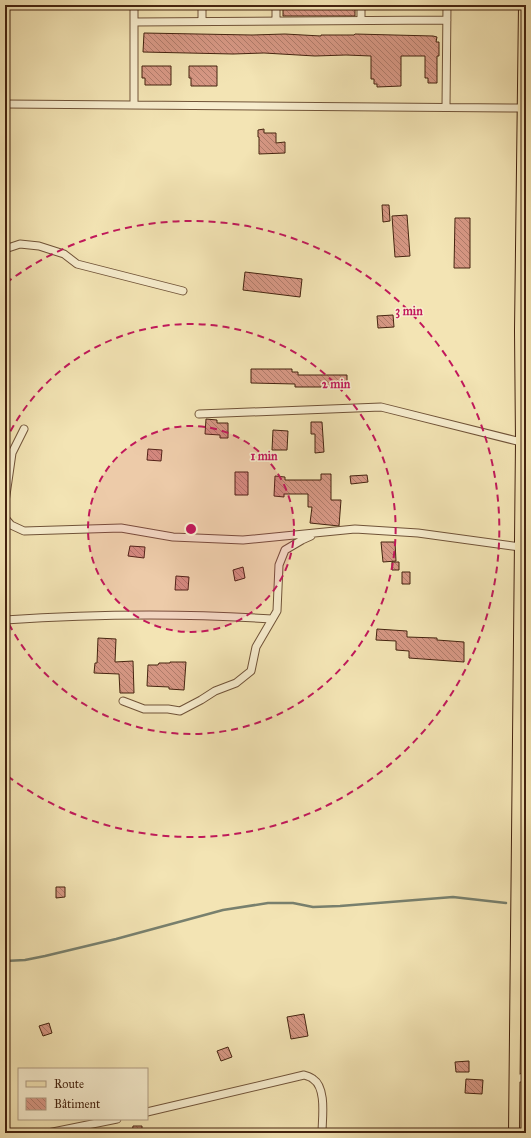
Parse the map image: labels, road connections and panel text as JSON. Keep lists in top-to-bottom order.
{
  "legend": ["Route", "Bâtiment"],
  "rings": ["3 min", "2 min", "1 min"]
}
